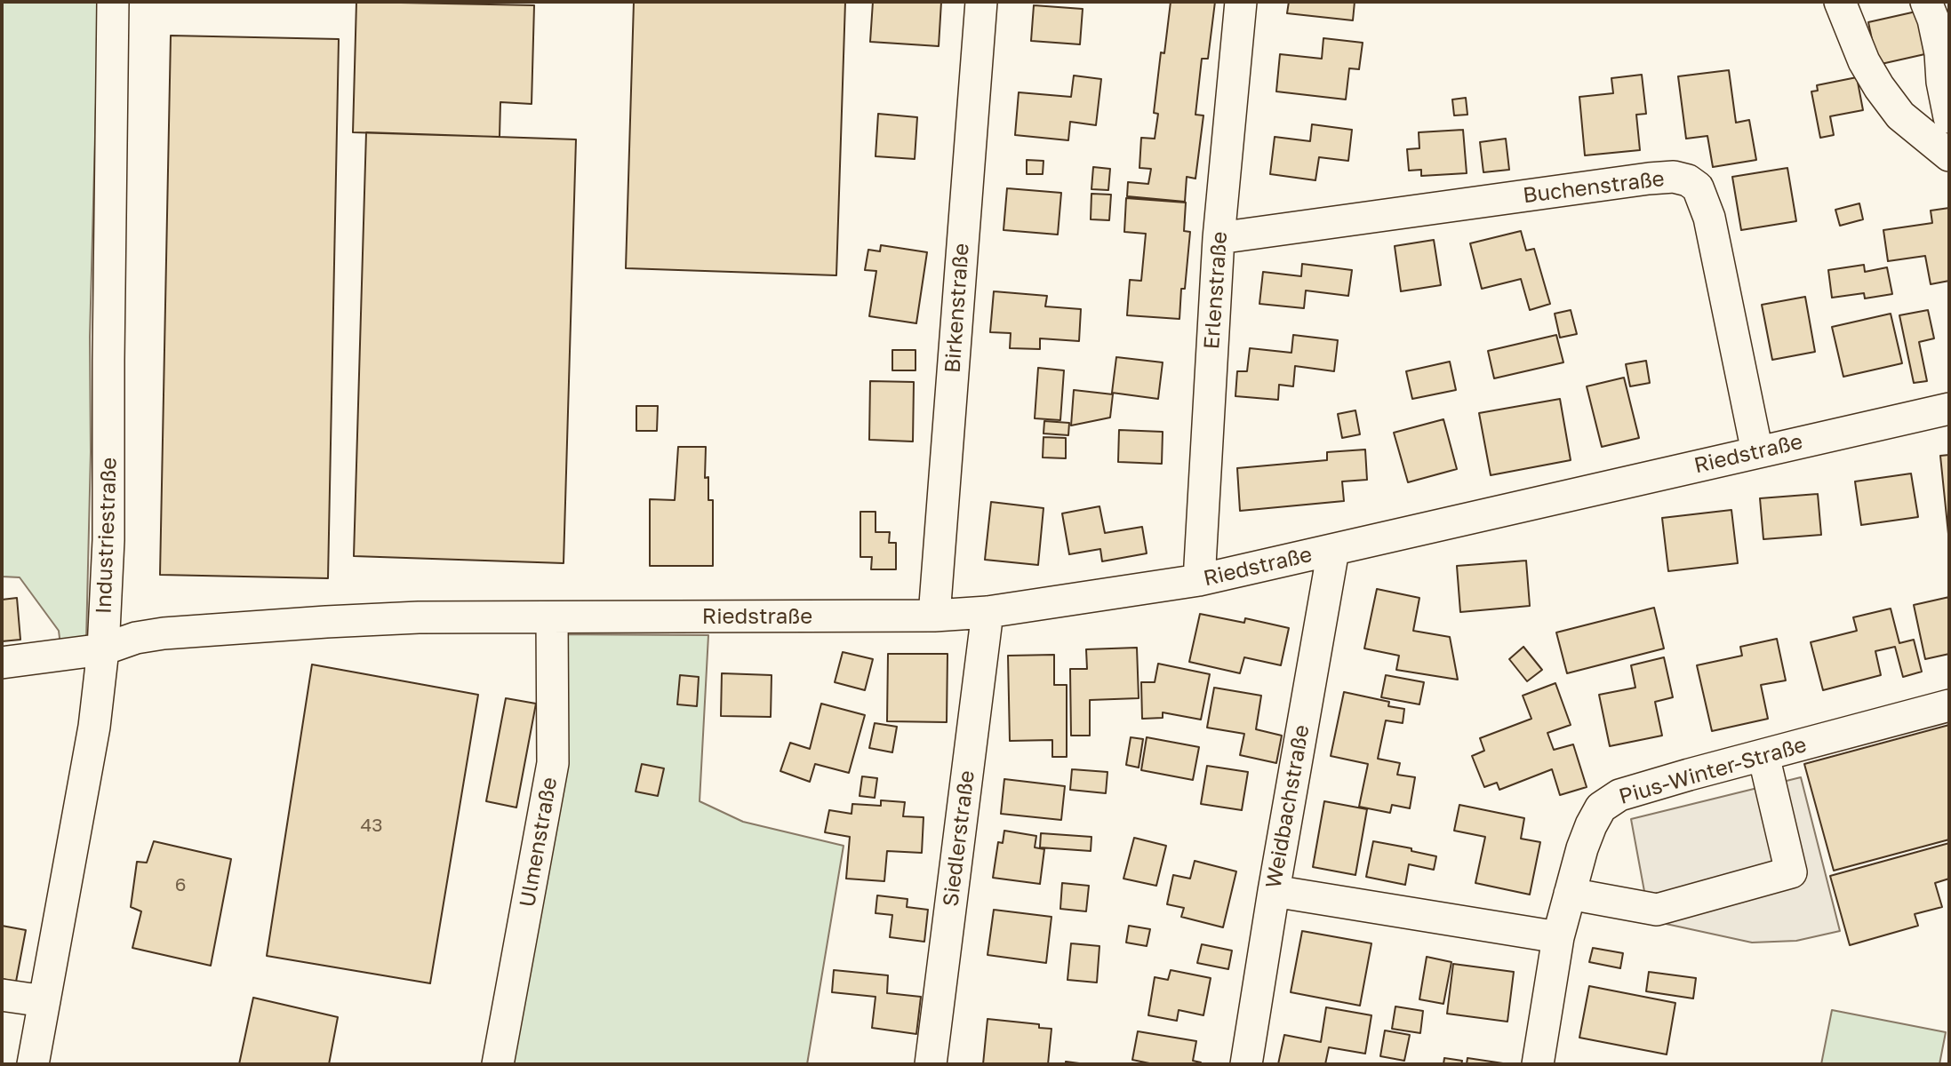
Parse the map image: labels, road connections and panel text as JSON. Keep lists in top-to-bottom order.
{
  "streets": {
    "street": [
      "Buchenstraße",
      "Erlenstraße",
      "Birkenstraße",
      "Riedstraße",
      "Industriestraße",
      "Pius-Winter-Straße",
      "Weidbachstraße",
      "Siedlerstraße",
      "Ulmenstraße"
    ]
  },
  "crossings": [
    ["Buchenstraße", "Erlenstraße"],
    ["Buchenstraße", "Riedstraße"],
    ["Erlenstraße", "Riedstraße"],
    ["Birkenstraße", "Riedstraße"],
    ["Riedstraße", "Industriestraße"],
    ["Riedstraße", "Weidbachstraße"],
    ["Riedstraße", "Siedlerstraße"],
    ["Riedstraße", "Ulmenstraße"]
  ],
  "house_numbers": ["43", "6"]
}
